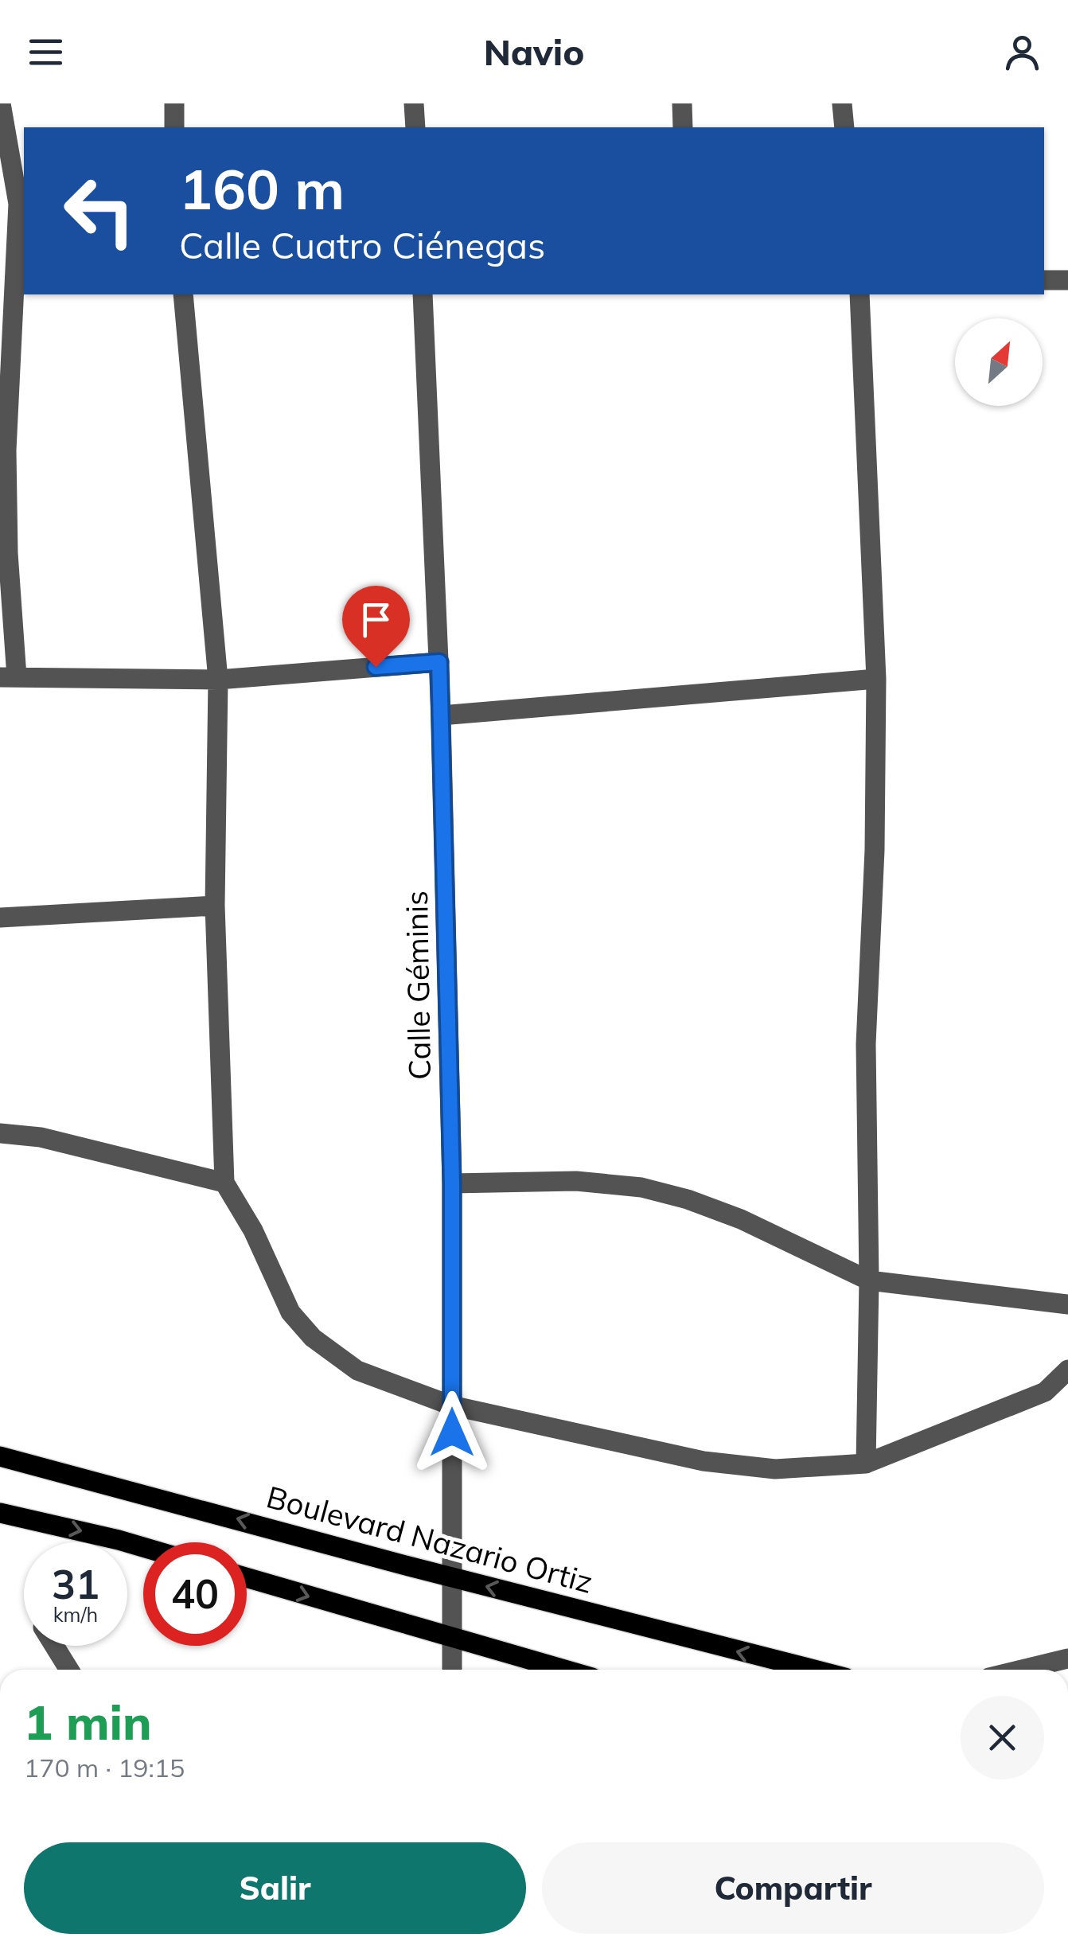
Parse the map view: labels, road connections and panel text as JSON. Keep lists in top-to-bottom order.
{
  "streets": {
    "main road": ["Boulevard Nazario Ortiz"],
    "street": ["Calle Géminis"]
  },
  "crossings": [
    ["Calle Géminis", "Boulevard Nazario Ortiz"]
  ],
  "north": "top right",
  "page": {
    "header": "Navio",
    "turn": ["160 m", "Calle Cuatro Ciénegas"],
    "speed": "31 km/h",
    "limit": "40",
    "heading": ["1 min", "170 m · 19:15"],
    "buttons": ["Salir", "Compartir"]
  }
}
